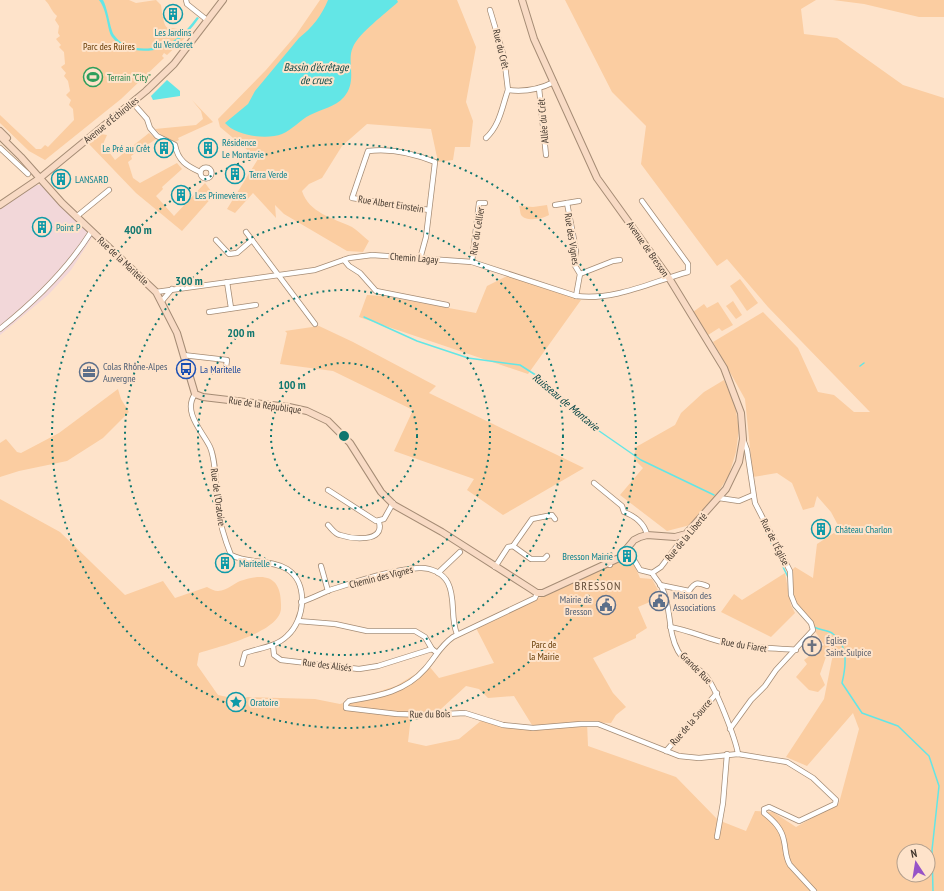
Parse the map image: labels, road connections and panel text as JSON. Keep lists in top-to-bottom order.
{
  "streets": {
    "street": [
      "Rue du Crêt",
      "Avenue d'Échirolles",
      "Allée du Crêt",
      "Rue Albert Einstein",
      "Rue du Cellier",
      "Rue des Vignes",
      "Avenue de Bresson",
      "Chemin Lagay",
      "Rue de la Maritelle",
      "Rue de la République",
      "Rue de l'Oratoire",
      "Rue de la Liberté",
      "Rue de l'Église",
      "Chemin des Vignes",
      "Rue du Fiaret",
      "Rue des Alisés",
      "Grande Rue",
      "Rue du Bois",
      "Rue de la Source"
    ]
  },
  "crossings": [
    ["Avenue d'Échirolles", "Rue de la Maritelle"],
    ["Rue Albert Einstein", "Chemin Lagay"],
    ["Rue du Cellier", "Chemin Lagay"],
    ["Rue des Vignes", "Chemin Lagay"],
    ["Avenue de Bresson", "Chemin Lagay"],
    ["Avenue de Bresson", "Rue de la Liberté"],
    ["Avenue de Bresson", "Rue de l'Église"],
    ["Chemin Lagay", "Rue de la Maritelle"],
    ["Rue de la République", "Rue de l'Oratoire"],
    ["Rue de la République", "Rue du Bois"],
    ["Rue de l'Oratoire", "Chemin des Vignes"],
    ["Rue de l'Oratoire", "Rue des Alisés"],
    ["Rue de la Liberté", "Grande Rue"],
    ["Rue de l'Église", "Rue du Fiaret"],
    ["Rue de l'Église", "Grande Rue"],
    ["Rue du Fiaret", "Grande Rue"],
    ["Grande Rue", "Rue du Bois"],
    ["Grande Rue", "Rue de la Source"],
    ["Rue du Bois", "Rue de la Source"]
  ],
  "districts": ["BRESSON"],
  "water": ["Bassin d'écrêtage de crues", "Ruisseau de Montavie"],
  "parks": ["Parc des Ruires", "Parc de la Mairie"],
  "places": {
    "building": [
      "Les Jardins du Verderet",
      "Le Pré au Crêt",
      "Résidence Le Montavie",
      "Terra Verde",
      "LANSARD",
      "Les Primevères",
      "Point P",
      "Château Charlon",
      "Bresson Mairie",
      "Maritelle"
    ],
    "sports": ["Terrain \"City\""],
    "bus stop": ["La Maritelle"],
    "office": ["Colas Rhône-Alpes Auvergne"],
    "public building": ["Maison des Associations", "Mairie de Bresson"],
    "church": ["Église Saint-Sulpice"],
    "place": ["Oratoire"]
  },
  "north": "top",
  "rings": [
    "400 m",
    "300 m",
    "200 m",
    "100 m"
  ]
}
